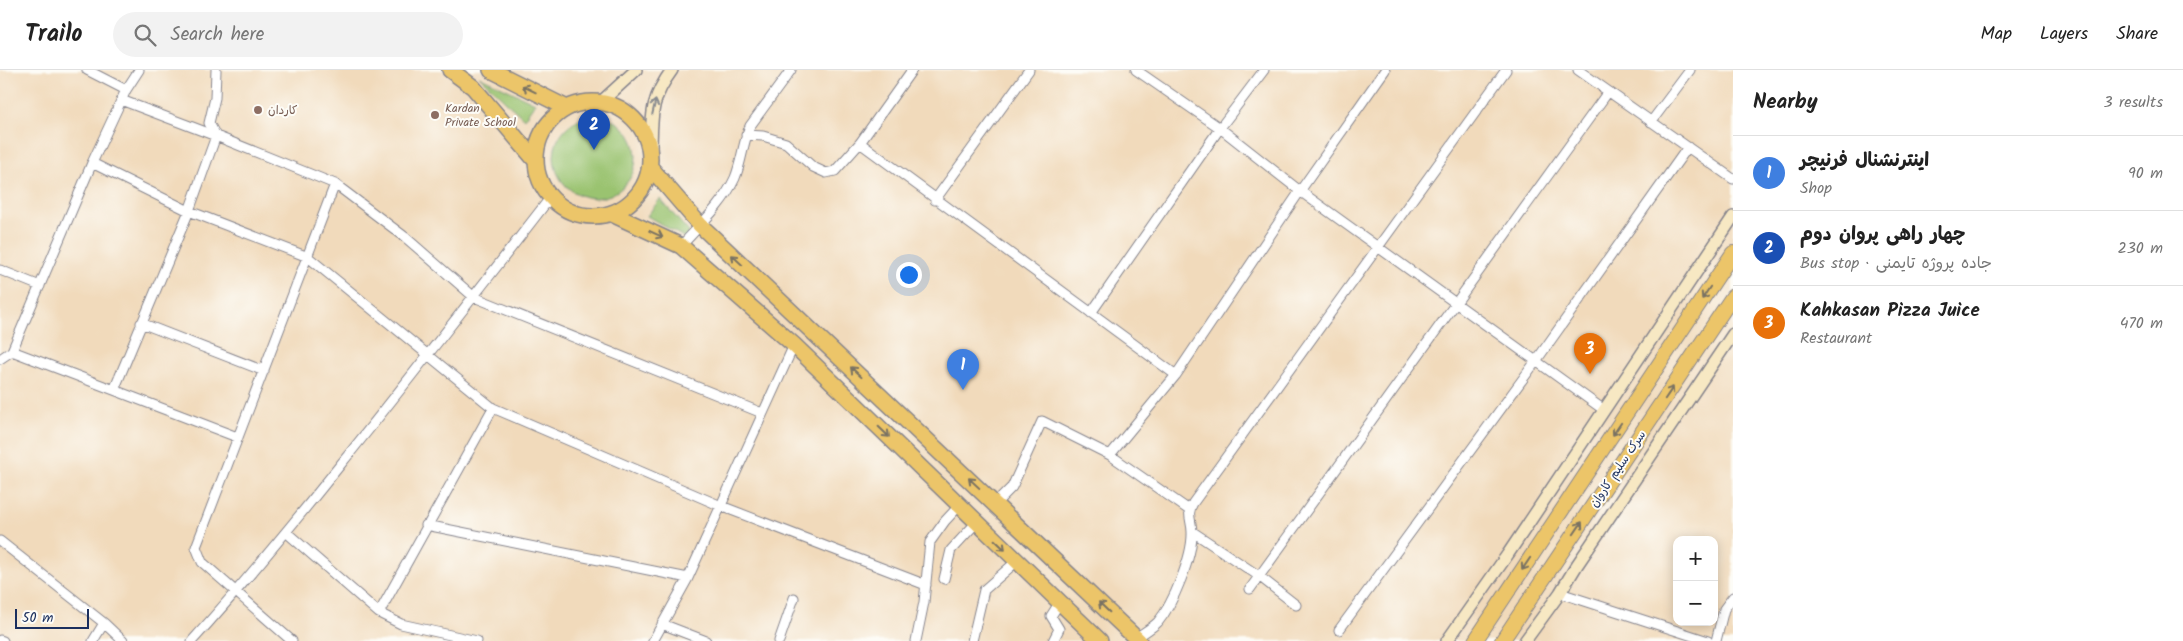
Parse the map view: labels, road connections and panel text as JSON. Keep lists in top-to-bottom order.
{
  "streets": {
    "main road": ["سرک سلیم کاروان"]
  },
  "places": ["کاردان", "Kardan Private School"],
  "scale_bar": "50 m",
  "page": {
    "header": "Trailo",
    "search": "Search here",
    "nav": ["Map", "Layers", "Share"],
    "heading": ["Nearby", "3 results"],
    "pins": ["2", "3", "1"],
    "list": [
      {
        "mark": "1",
        "name": "اینترنشنال فرنیچر",
        "note": "Shop",
        "value": "90 m"
      },
      {
        "mark": "2",
        "name": "چهار راهی پروان دوم",
        "note": "Bus stop · جاده پروژه تایمنی",
        "value": "230 m"
      },
      {
        "mark": "3",
        "name": "Kahkasan Pizza Juice",
        "note": "Restaurant",
        "value": "470 m"
      }
    ],
    "map_buttons": ["+", "−"],
    "scale": "50 m"
  }
}
